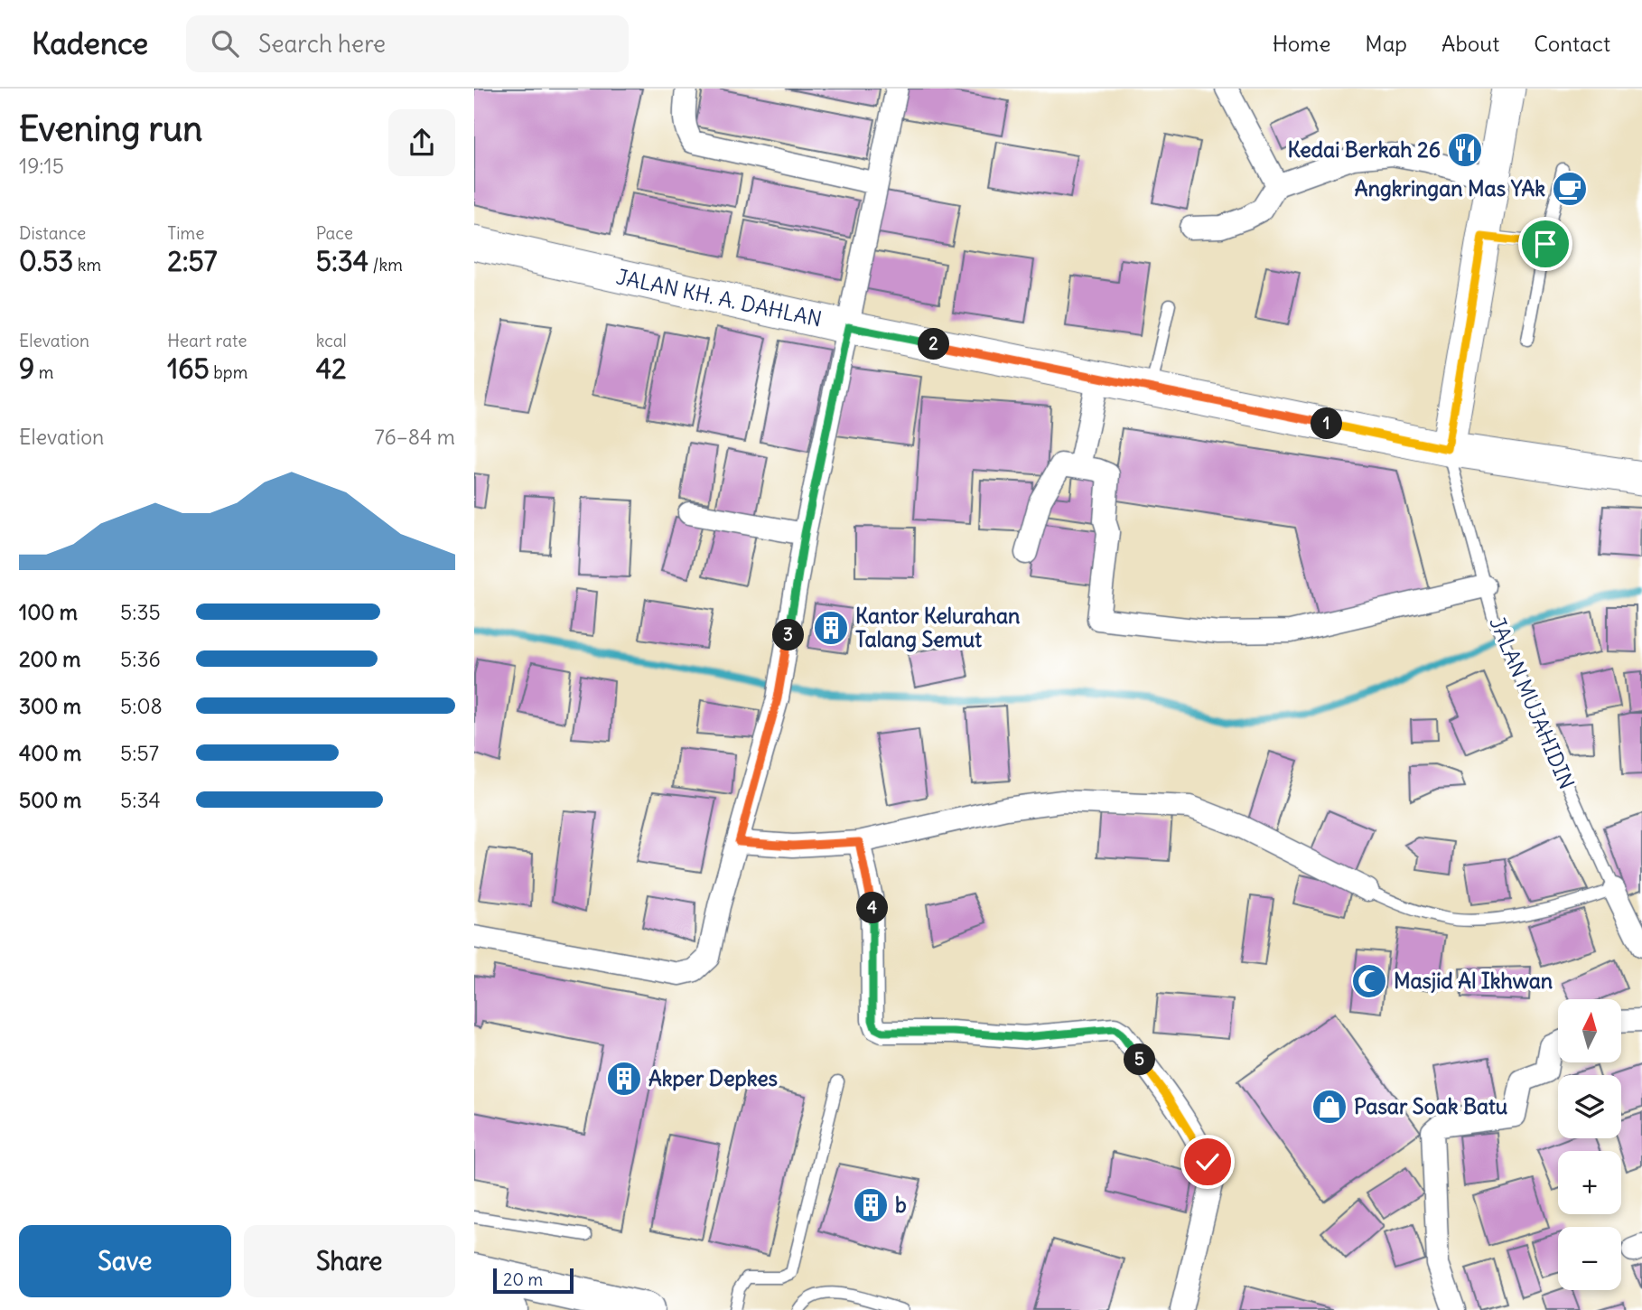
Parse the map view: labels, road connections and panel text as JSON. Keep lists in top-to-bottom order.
{
  "streets": {
    "street": ["JALAN KH. A. DAHLAN", "JALAN MUJAHIDIN"]
  },
  "crossings": [
    ["JALAN KH. A. DAHLAN", "JALAN MUJAHIDIN"]
  ],
  "places": {
    "restaurant": ["Kedai Berkah 26"],
    "cafe": ["Angkringan Mas YAk"],
    "building": ["Kantor Kelurahan Talang Semut", "Akper Depkes", "b"],
    "mosque": ["Masjid Al Ikhwan"],
    "shop": ["Pasar Soak Batu"]
  },
  "scale_bar": "20 m",
  "north": "top",
  "page": {
    "header": "Kadence",
    "search": "Search here",
    "nav": [
      "Home",
      "Map",
      "About",
      "Contact"
    ],
    "heading": ["Evening run", "19:15"],
    "stats": [
      ["Distance", "0.53 km"],
      ["Time", "2:57"],
      ["Pace", "5:34 /km"],
      ["Elevation", "9 m"],
      ["Heart rate", "165 bpm"],
      ["kcal", "42"]
    ],
    "pins": [
      "2",
      "1",
      "3",
      "4",
      "5"
    ],
    "chart": ["Elevation", "76–84 m"],
    "list": [
      {
        "name": "100 m",
        "note": "5:35"
      },
      {
        "name": "200 m",
        "note": "5:36"
      },
      {
        "name": "300 m",
        "note": "5:08"
      },
      {
        "name": "400 m",
        "note": "5:57"
      },
      {
        "name": "500 m",
        "note": "5:34"
      }
    ],
    "map_buttons": ["+", "−"],
    "buttons": ["Save", "Share"],
    "scale": "20 m"
  }
}
